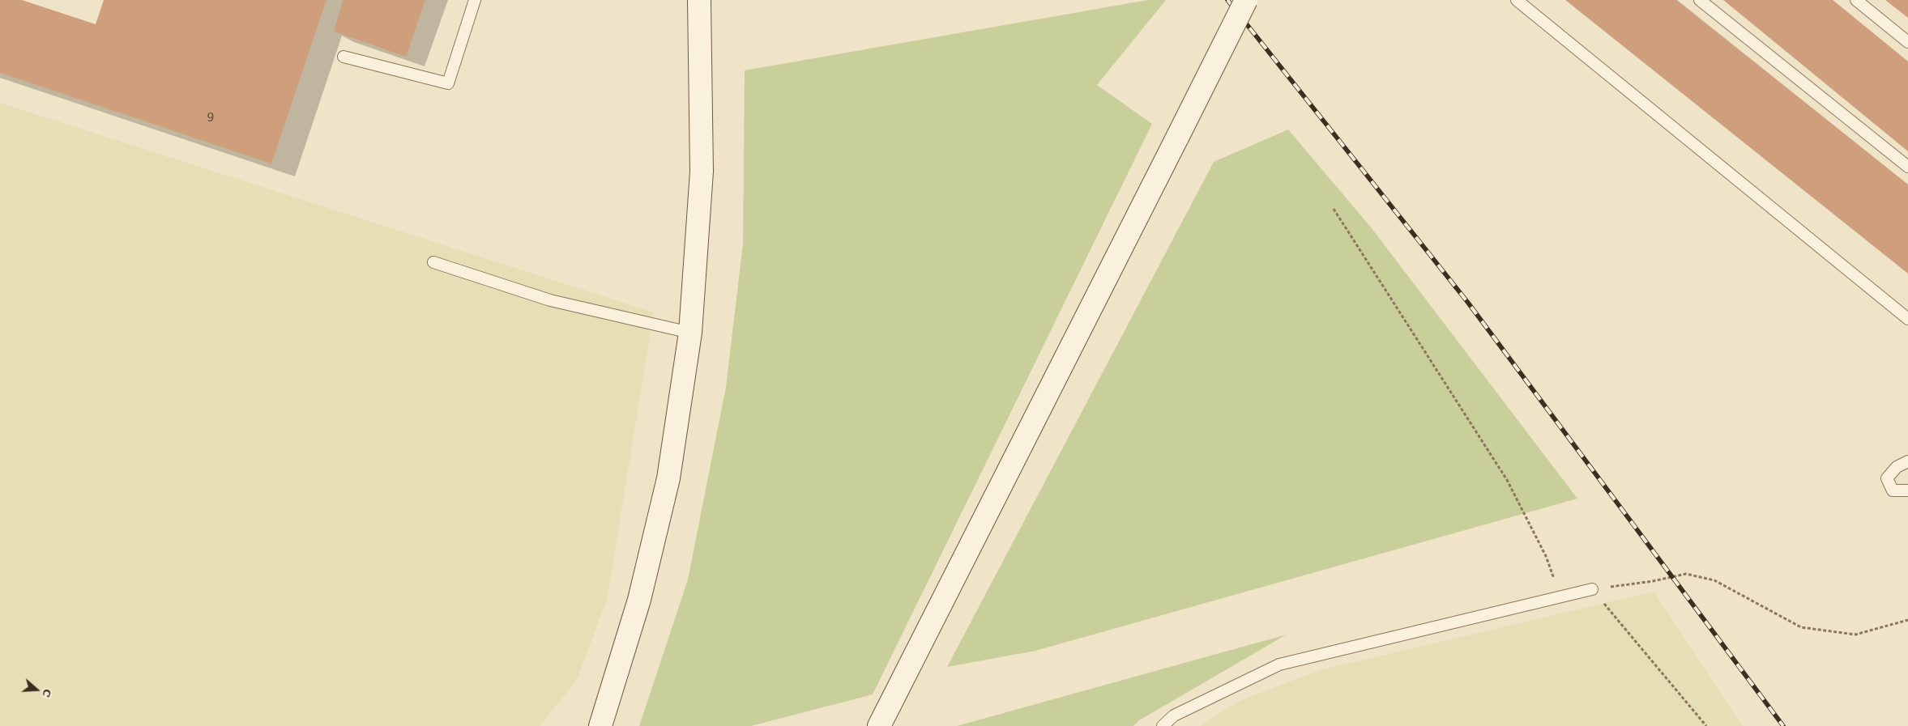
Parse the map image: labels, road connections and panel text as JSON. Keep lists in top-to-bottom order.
{
  "house_numbers": ["9"],
  "north": "right"
}
